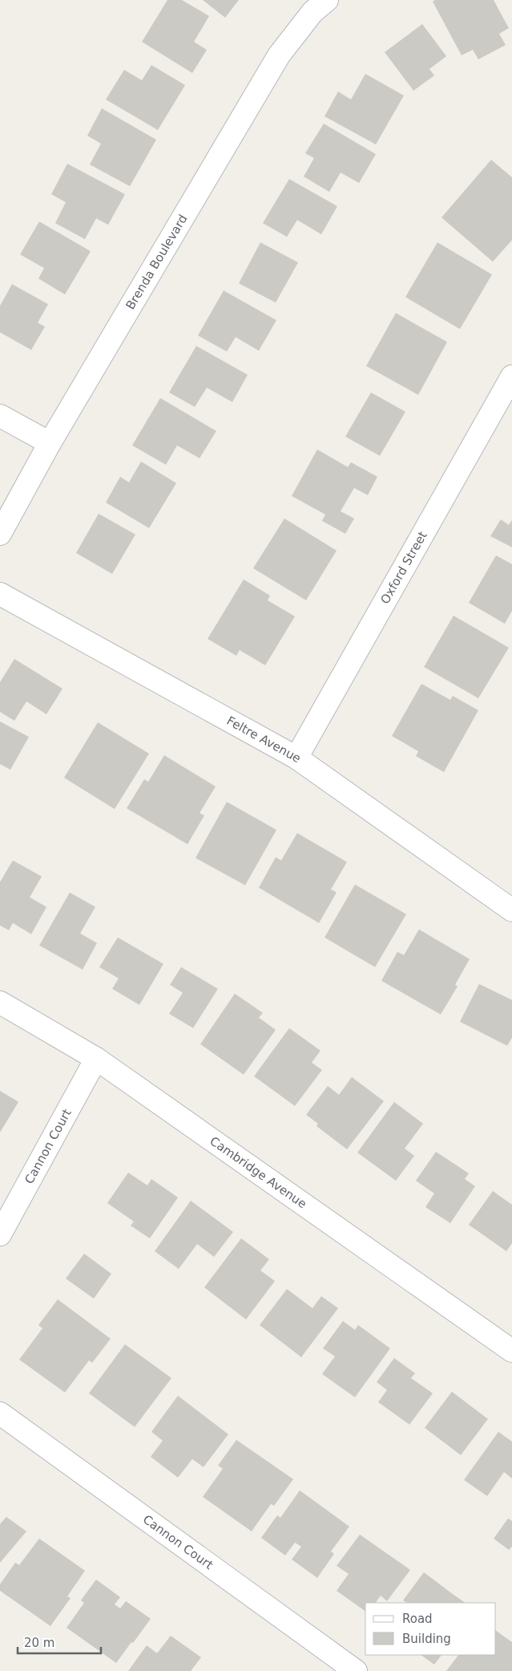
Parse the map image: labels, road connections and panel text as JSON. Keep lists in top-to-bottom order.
{
  "streets": {
    "street": [
      "Brenda Boulevard",
      "Oxford Street",
      "Feltre Avenue",
      "Cannon Court",
      "Cambridge Avenue"
    ]
  },
  "crossings": [
    ["Oxford Street", "Feltre Avenue"],
    ["Cannon Court", "Cambridge Avenue"]
  ],
  "legend": ["Road", "Building"],
  "scale_bar": "20 m"
}
